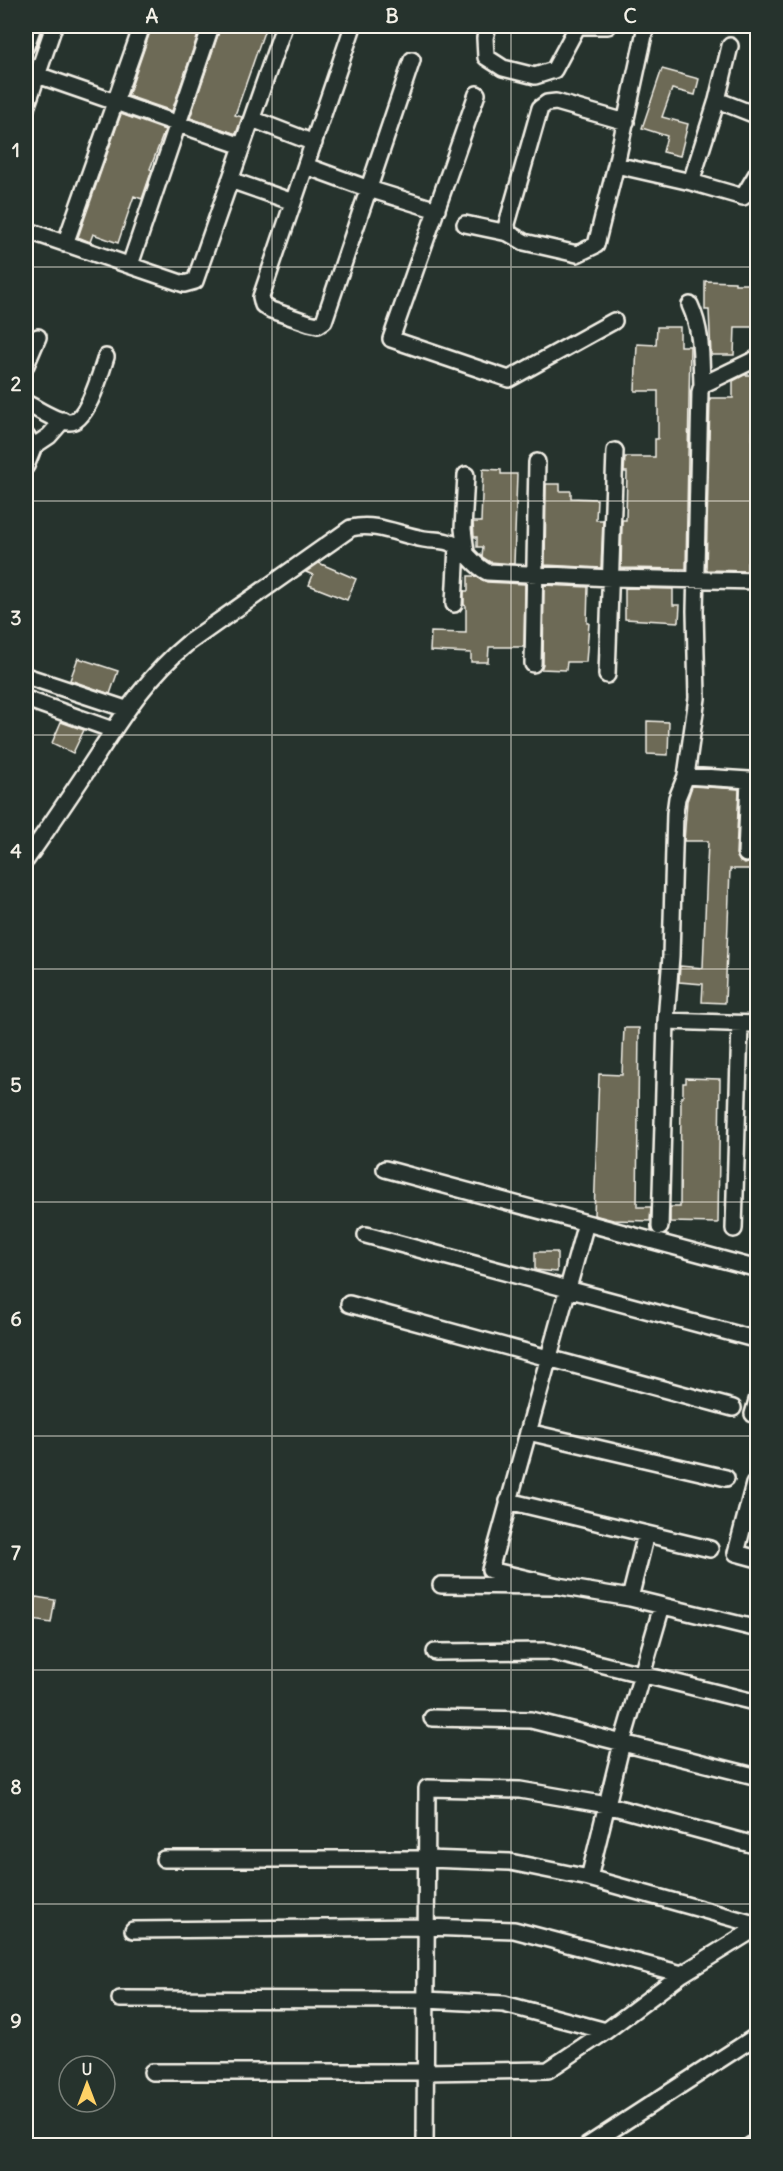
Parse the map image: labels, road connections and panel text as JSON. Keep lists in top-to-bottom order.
{
  "north": "top",
  "grid": {
    "columns": ["A", "B", "C"],
    "rows": [
      "1",
      "2",
      "3",
      "4",
      "5",
      "6",
      "7",
      "8",
      "9"
    ]
  }
}
